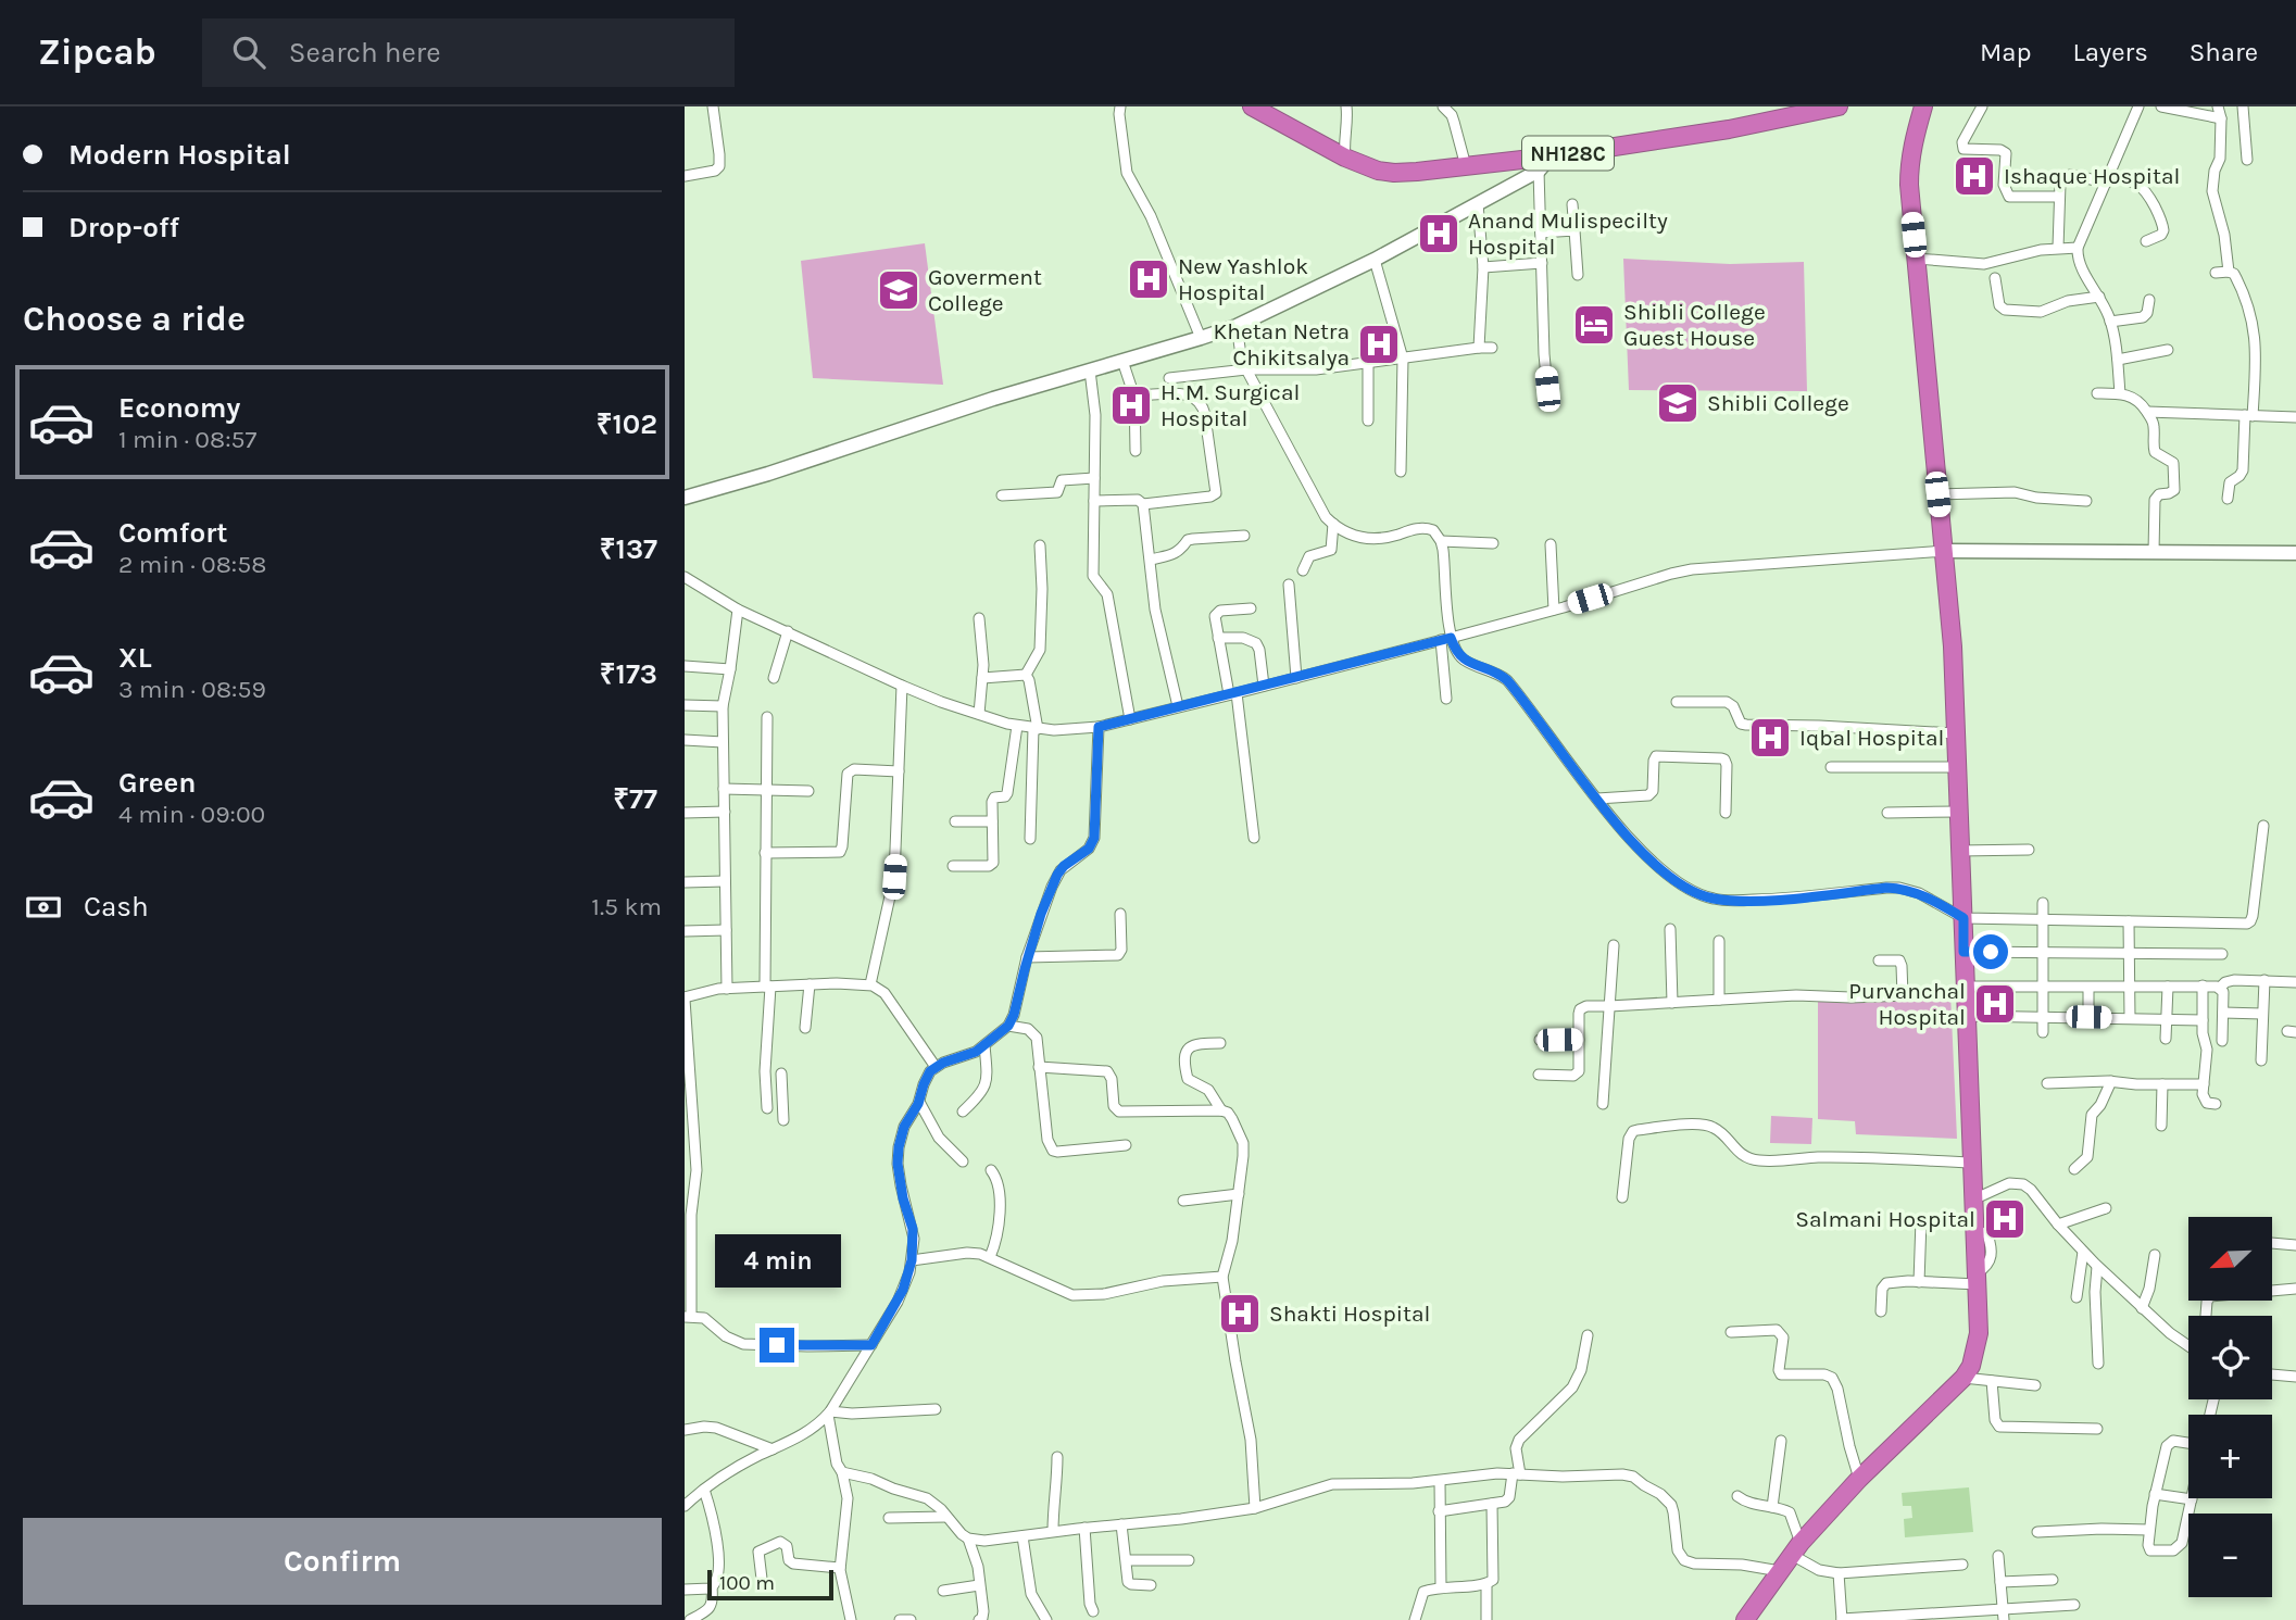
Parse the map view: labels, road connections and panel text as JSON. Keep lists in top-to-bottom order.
{
  "streets": {
    "highway": ["NH128C"]
  },
  "places": {
    "hospital": [
      "Ishaque Hospital",
      "Anand Mulispecilty Hospital",
      "New Yashlok Hospital",
      "Khetan Netra Chikitsalya",
      "H. M. Surgical Hospital",
      "Iqbal Hospital",
      "Purvanchal Hospital",
      "Salmani Hospital",
      "Shakti Hospital"
    ],
    "school or university": ["Goverment College", "Shibli College"],
    "hotel": ["Shibli College Guest House"]
  },
  "scale_bar": "100 m",
  "north": "bottom left",
  "page": {
    "header": "Zipcab",
    "search": "Search here",
    "nav": ["Map", "Layers", "Share"],
    "banner": ["Modern Hospital", "Drop-off"],
    "heading": "Choose a ride",
    "list": [
      {
        "name": "Economy",
        "note": "1 min · 08:57",
        "value": "₹102"
      },
      {
        "name": "Comfort",
        "note": "2 min · 08:58",
        "value": "₹137"
      },
      {
        "name": "XL",
        "note": "3 min · 08:59",
        "value": "₹173"
      },
      {
        "name": "Green",
        "note": "4 min · 09:00",
        "value": "₹77"
      }
    ],
    "pay": ["Cash", "1.5 km"],
    "map_buttons": ["+", "−"],
    "bubble": "4 min",
    "buttons": "Confirm",
    "scale": "100 m"
  }
}
